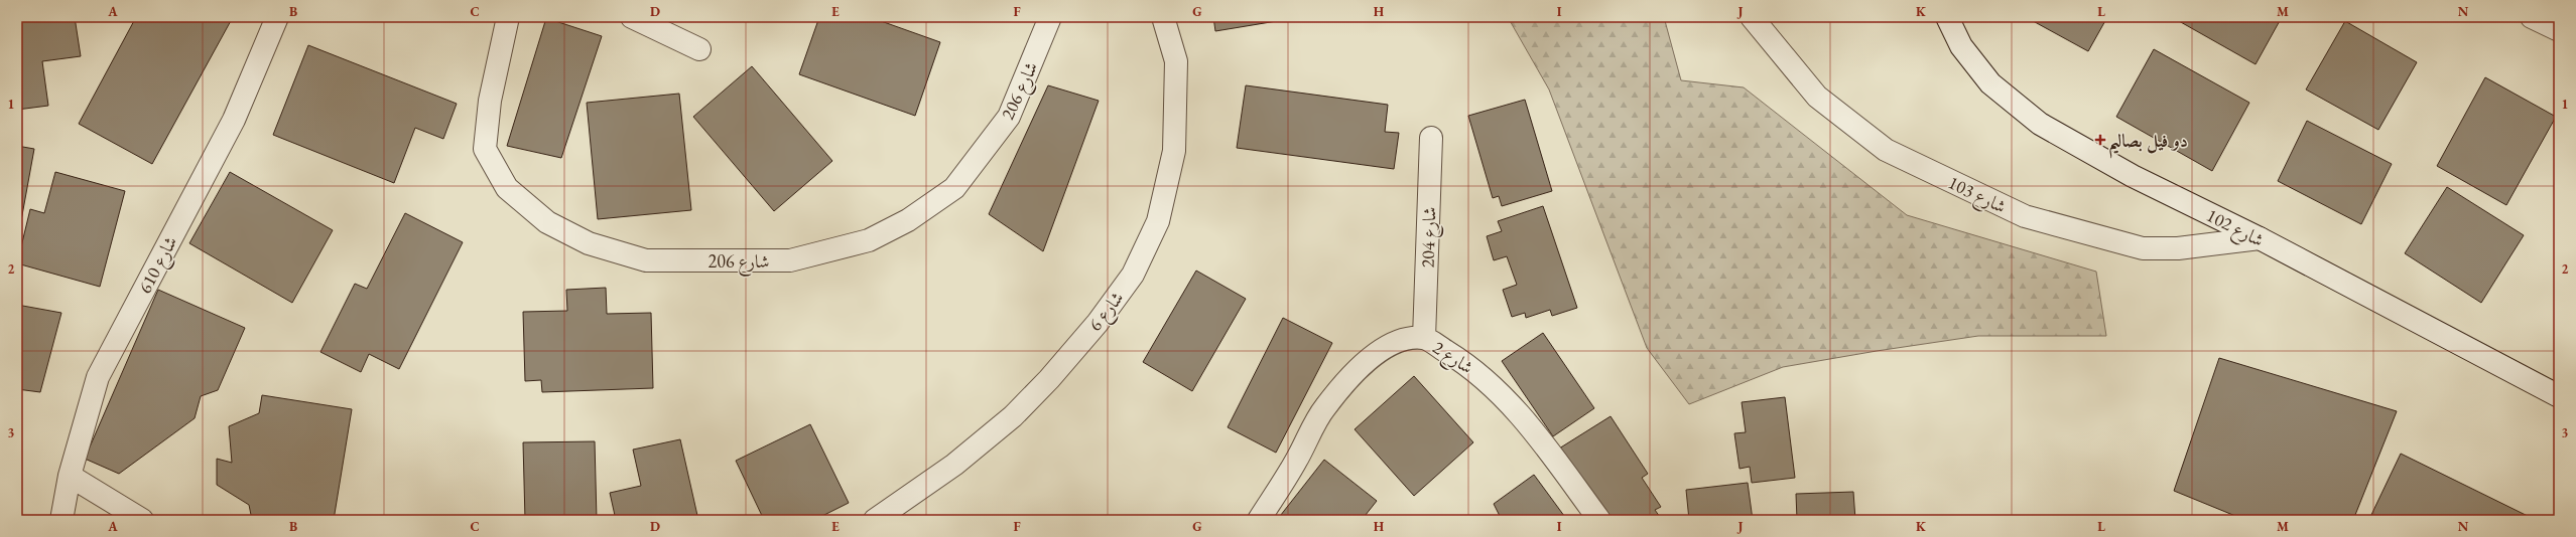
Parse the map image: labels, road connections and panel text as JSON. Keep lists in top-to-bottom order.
{
  "streets": {
    "street": [
      "شارع 206",
      "شارع 103",
      "شارع 102",
      "شارع 204",
      "شارع 610",
      "شارع 6",
      "شارع 2"
    ]
  },
  "crossings": [
    ["شارع 103", "شارع 102"],
    ["شارع 204", "شارع 2"]
  ],
  "places": {
    "health": ["دو فيل بصاليم"]
  },
  "grid": {
    "columns": [
      "A",
      "B",
      "C",
      "D",
      "E",
      "F",
      "G",
      "H",
      "I",
      "J",
      "K",
      "L",
      "M",
      "N"
    ],
    "rows": ["1", "2", "3"]
  }
}
